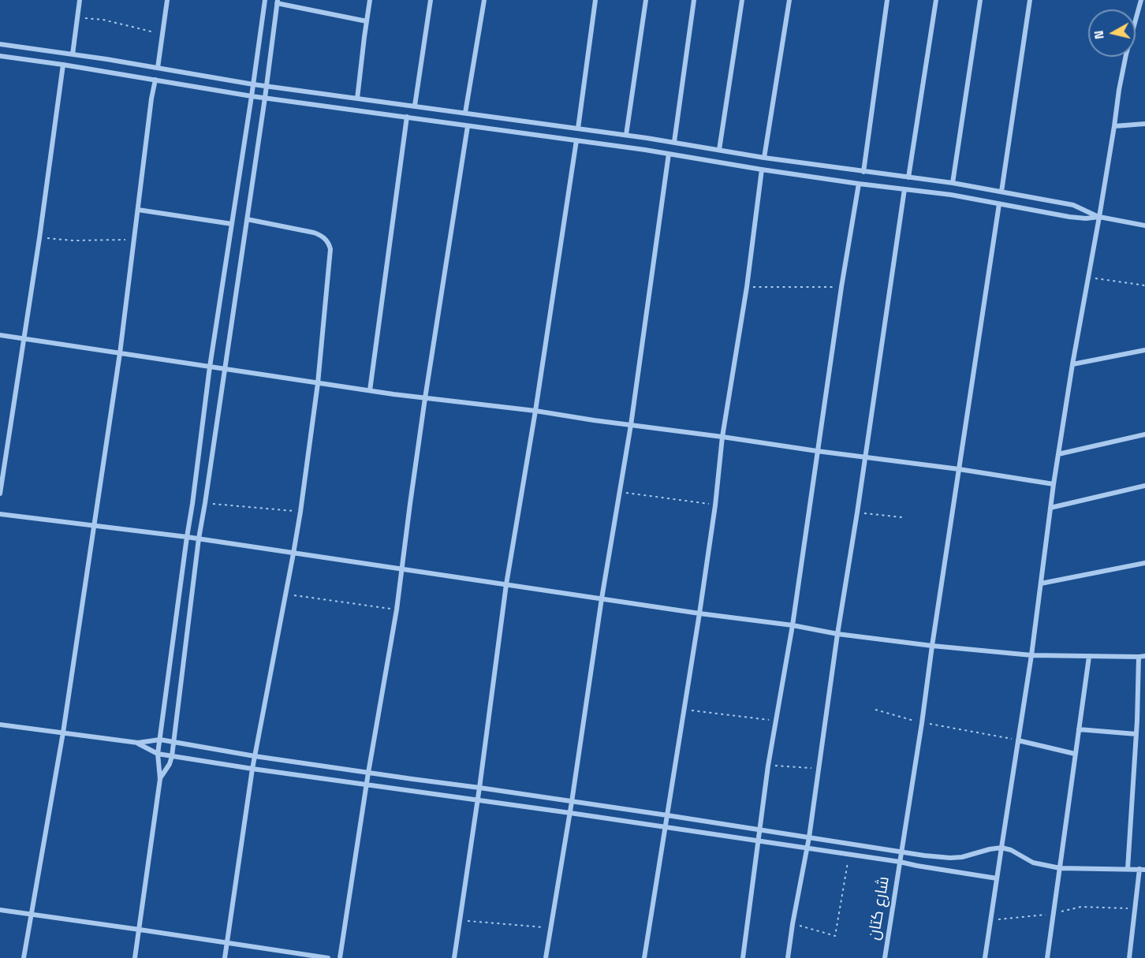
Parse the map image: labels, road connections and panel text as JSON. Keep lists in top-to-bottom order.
{
  "streets": {
    "street": ["شارع كتان"]
  },
  "north": "left"
}
